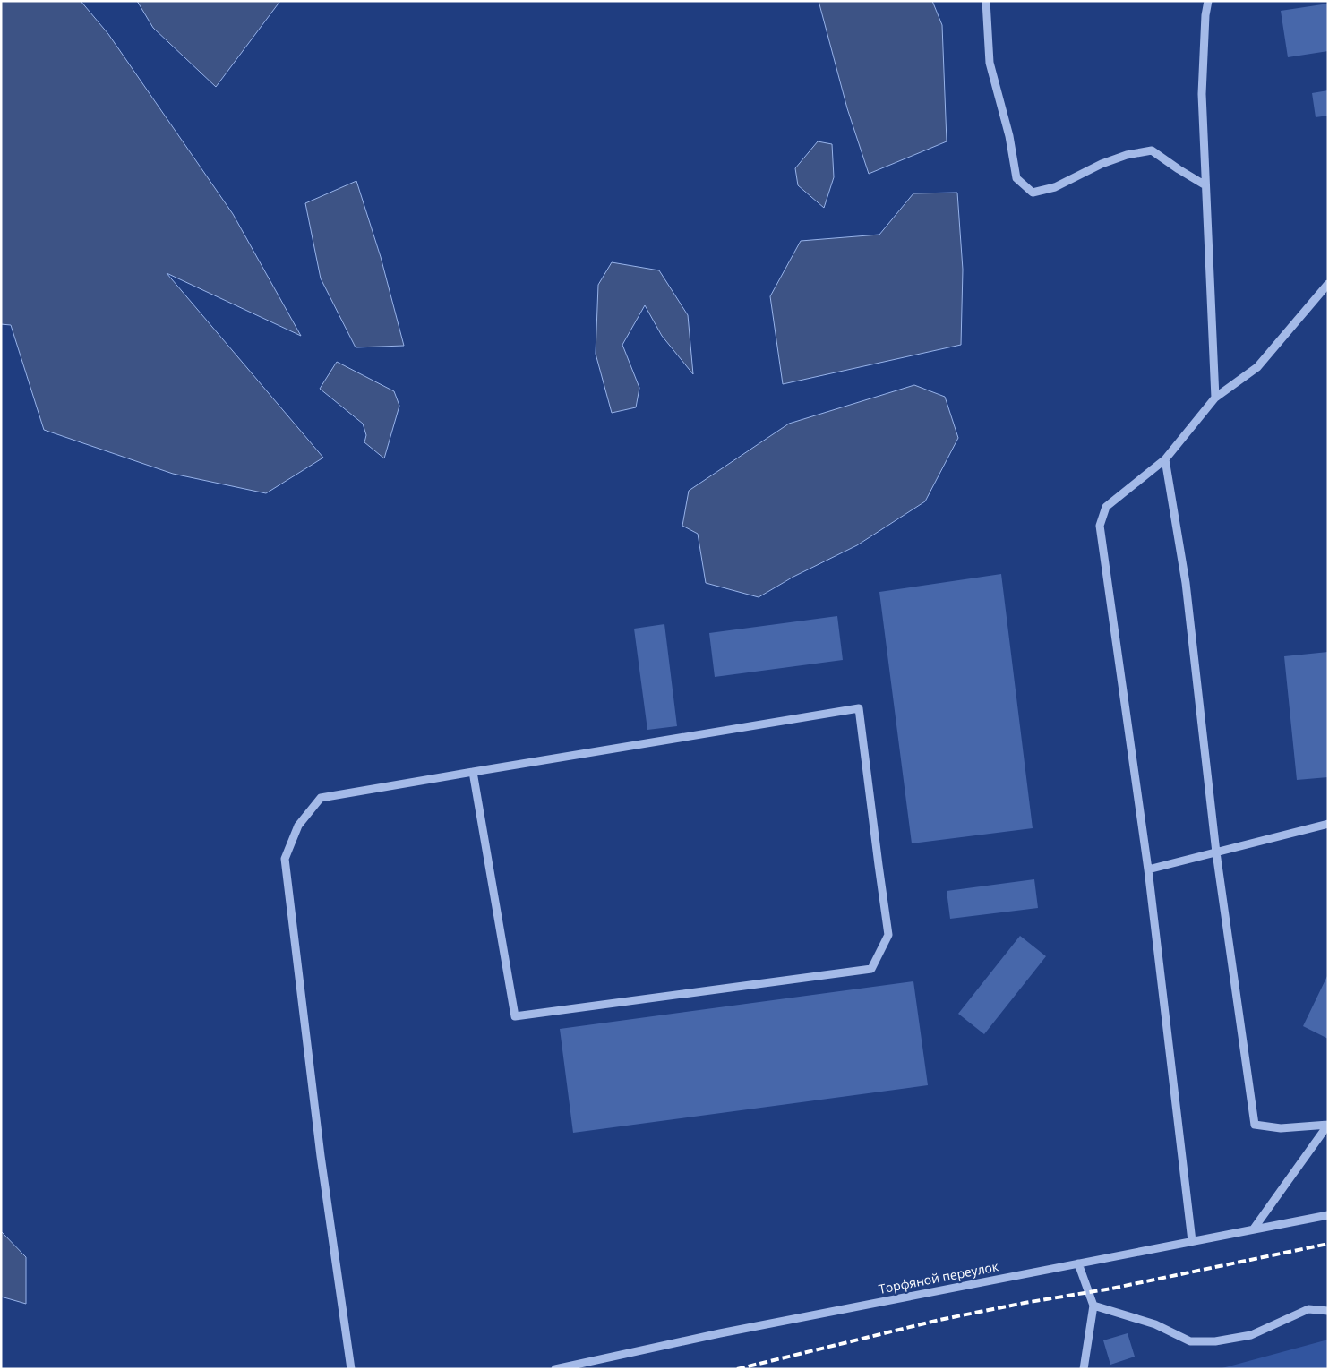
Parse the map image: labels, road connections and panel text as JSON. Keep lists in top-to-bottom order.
{
  "streets": {
    "street": ["Торфяной переулок"]
  }
}
